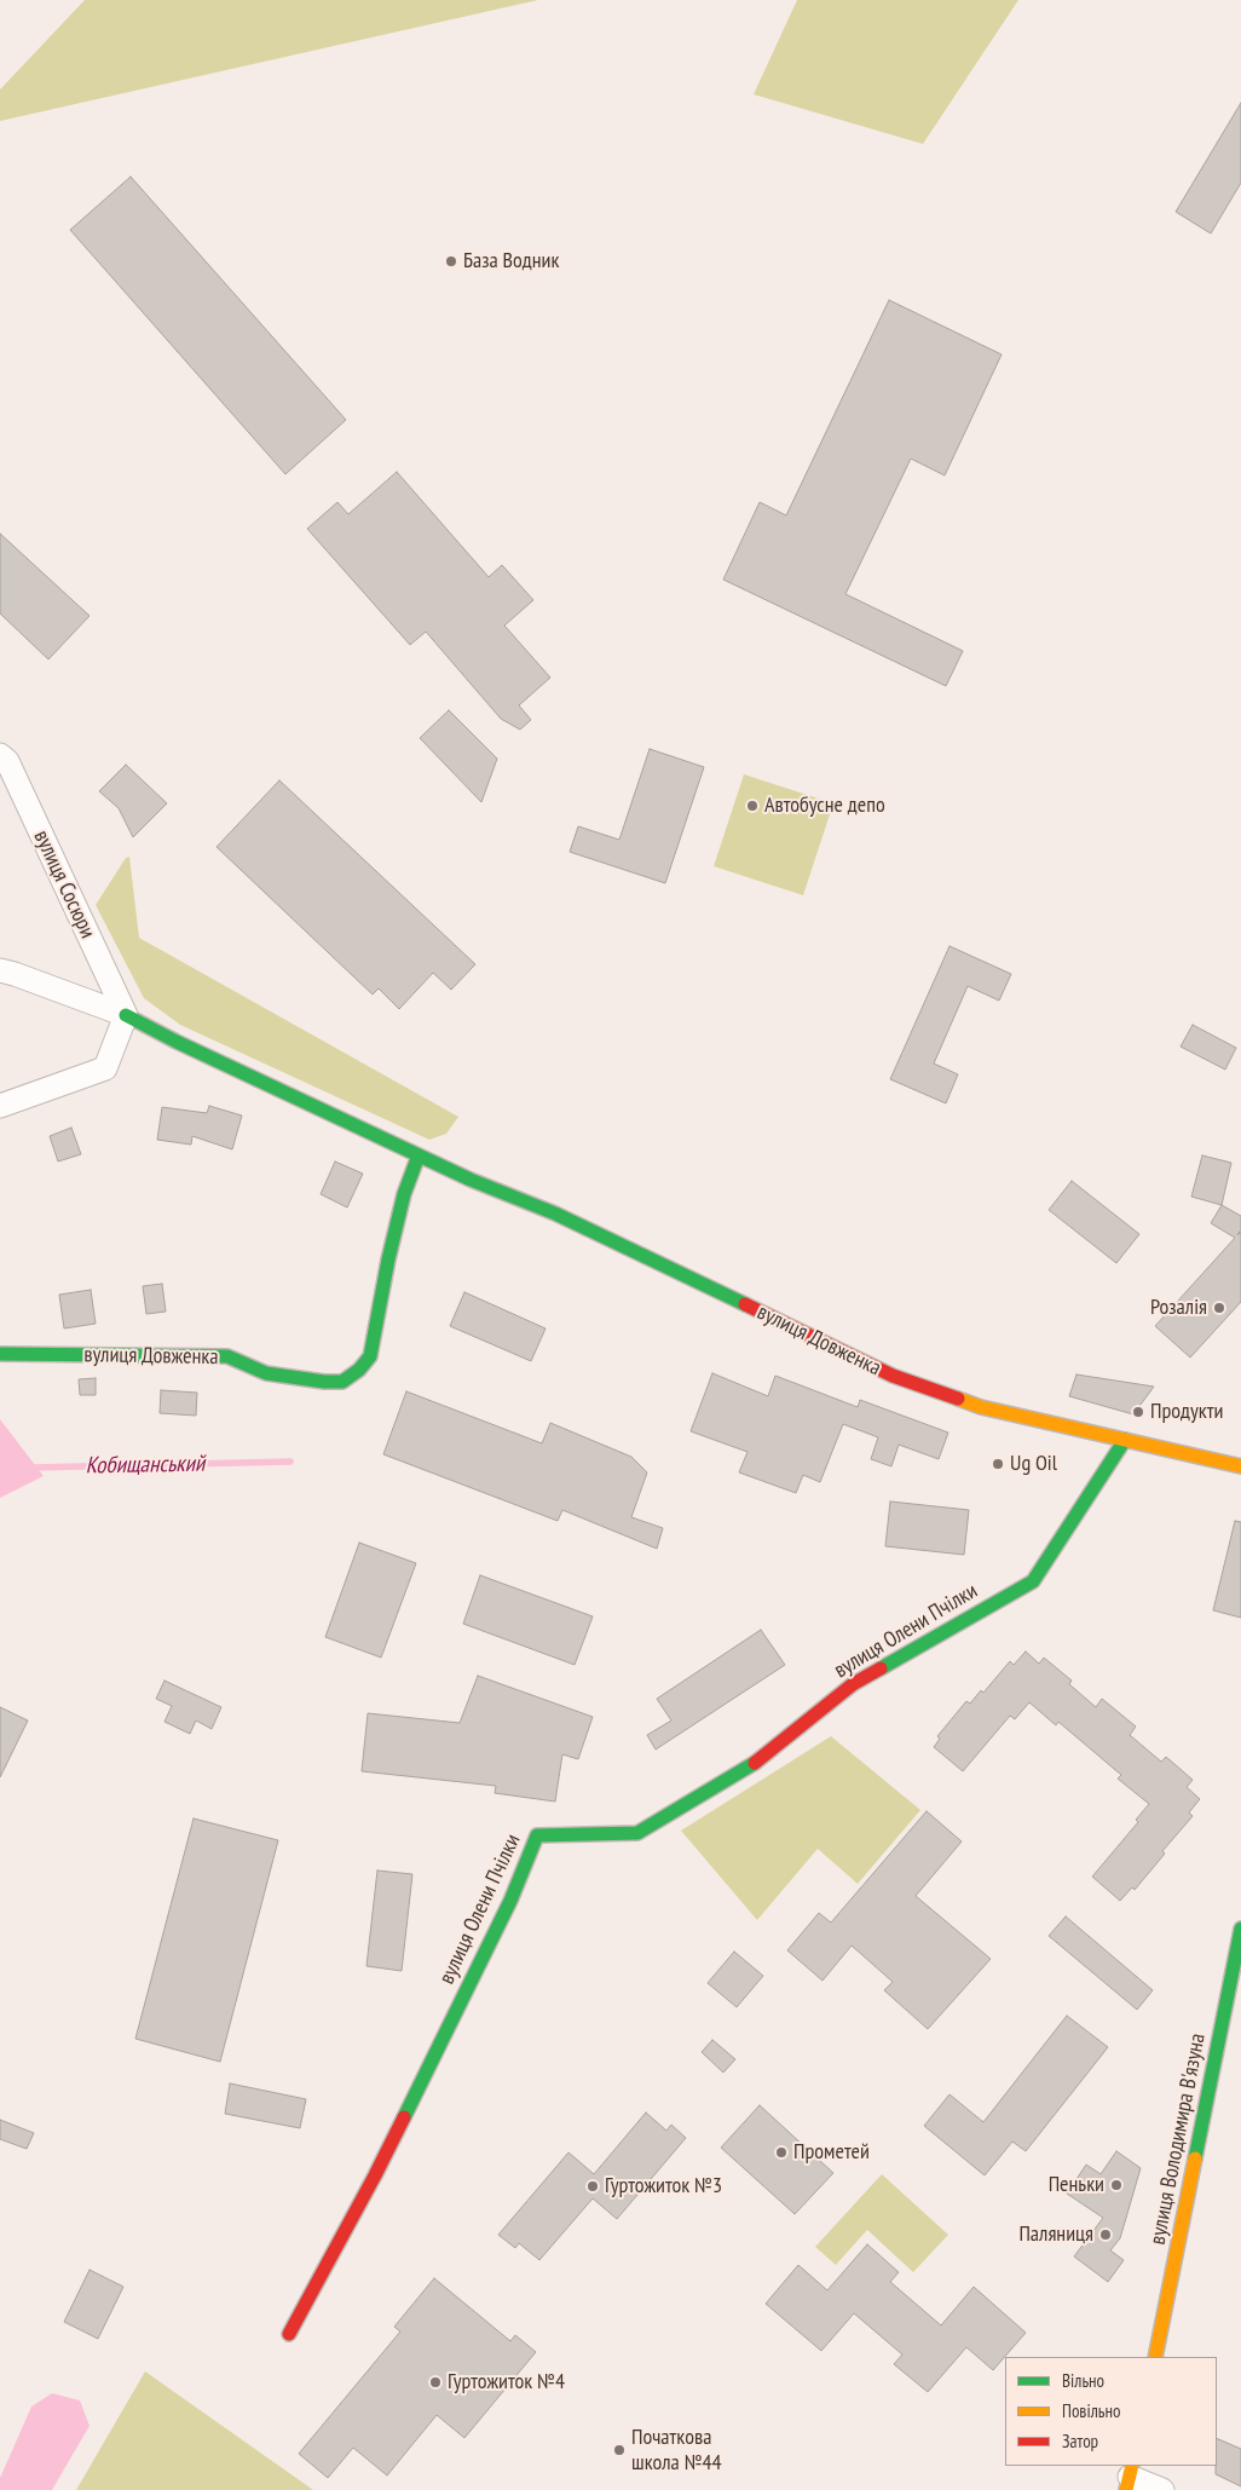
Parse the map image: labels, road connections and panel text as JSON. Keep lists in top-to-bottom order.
{
  "streets": {
    "street": [
      "вулиця Сосюри",
      "вулиця Довженка",
      "вулиця Олени Пчілки",
      "вулиця Володимира В'язуна"
    ]
  },
  "crossings": [
    ["вулиця Сосюри", "вулиця Довженка"],
    ["вулиця Довженка", "вулиця Олени Пчілки"]
  ],
  "water": ["Кобищанський"],
  "places": [
    "База Водник",
    "Автобусне депо",
    "Розалія",
    "Продукти",
    "Ug Oil",
    "Прометей",
    "Пеньки",
    "Гуртожиток №3",
    "Паляниця",
    "Гуртожиток №4",
    "Початкова школа №44"
  ],
  "legend": ["Вільно", "Повільно", "Затор"]
}
